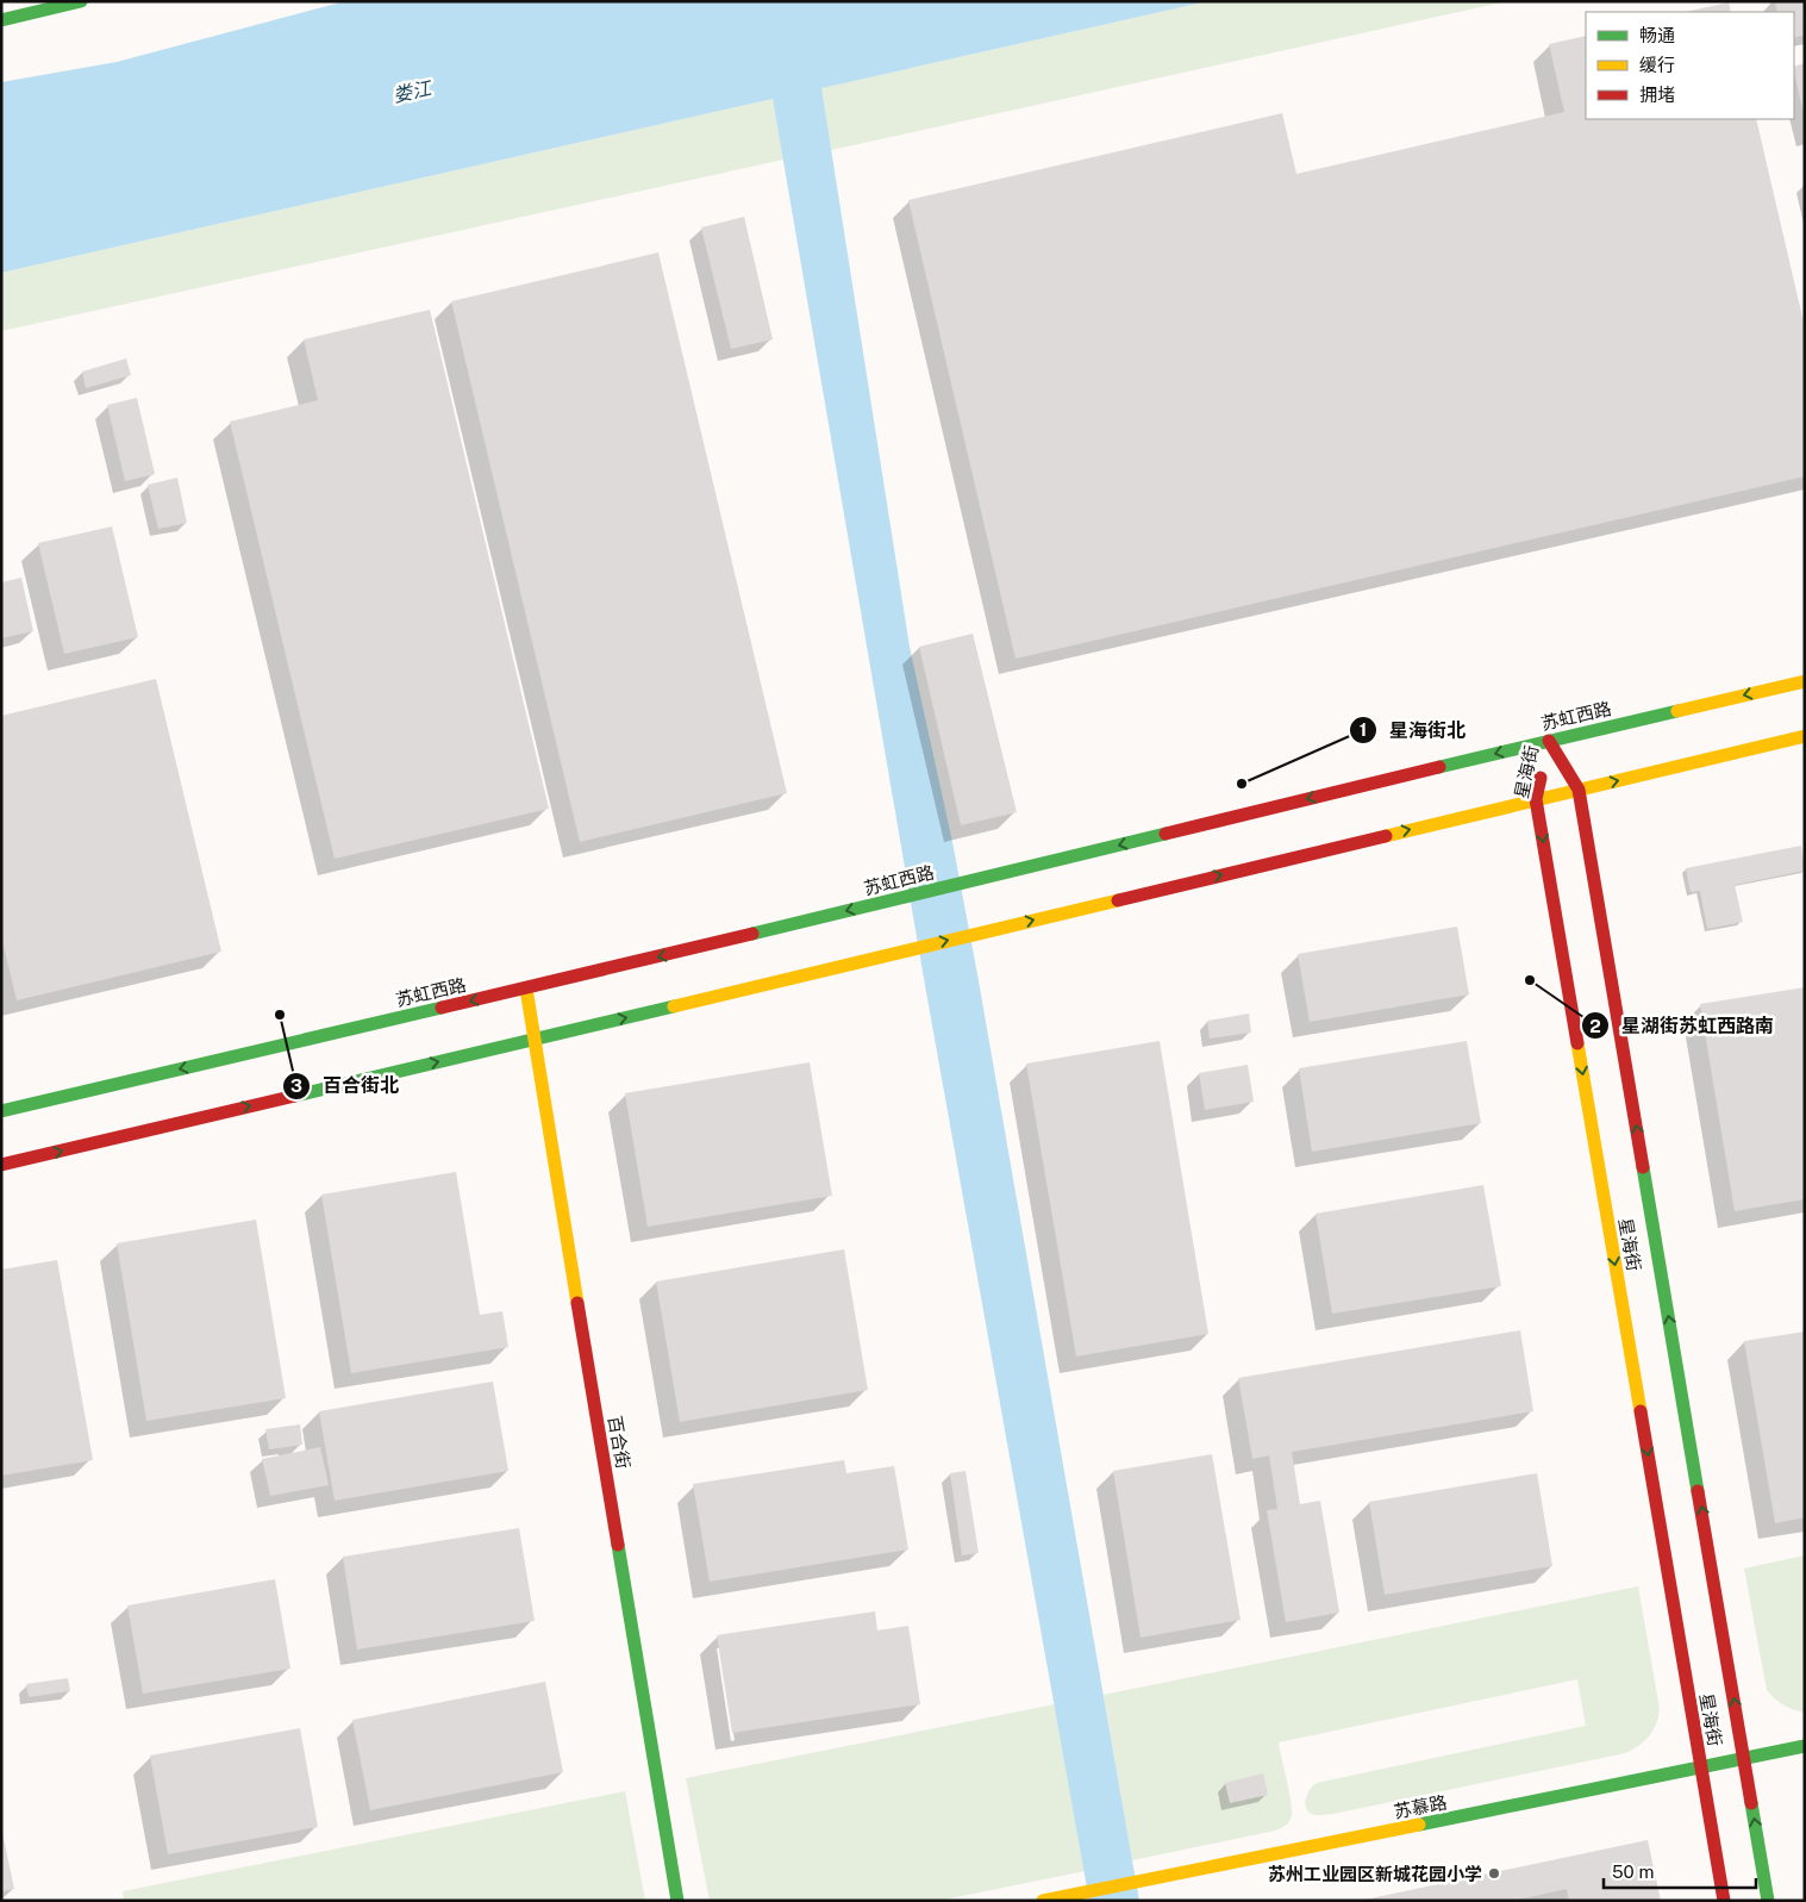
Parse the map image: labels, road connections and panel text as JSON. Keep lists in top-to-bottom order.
{
  "streets": {
    "main road": [
      "苏虹西路",
      "星海街",
      "百合街",
      "苏慕路"
    ]
  },
  "crossings": [
    ["苏虹西路", "星海街"],
    ["苏虹西路", "百合街"],
    ["星海街", "苏慕路"]
  ],
  "water": ["娄江"],
  "places": [
    "星海街北",
    "星湖街苏虹西路南",
    "百合街北",
    "苏州工业园区新城花园小学"
  ],
  "legend": ["畅通", "缓行", "拥堵"],
  "scale_bar": "50 m"
}
